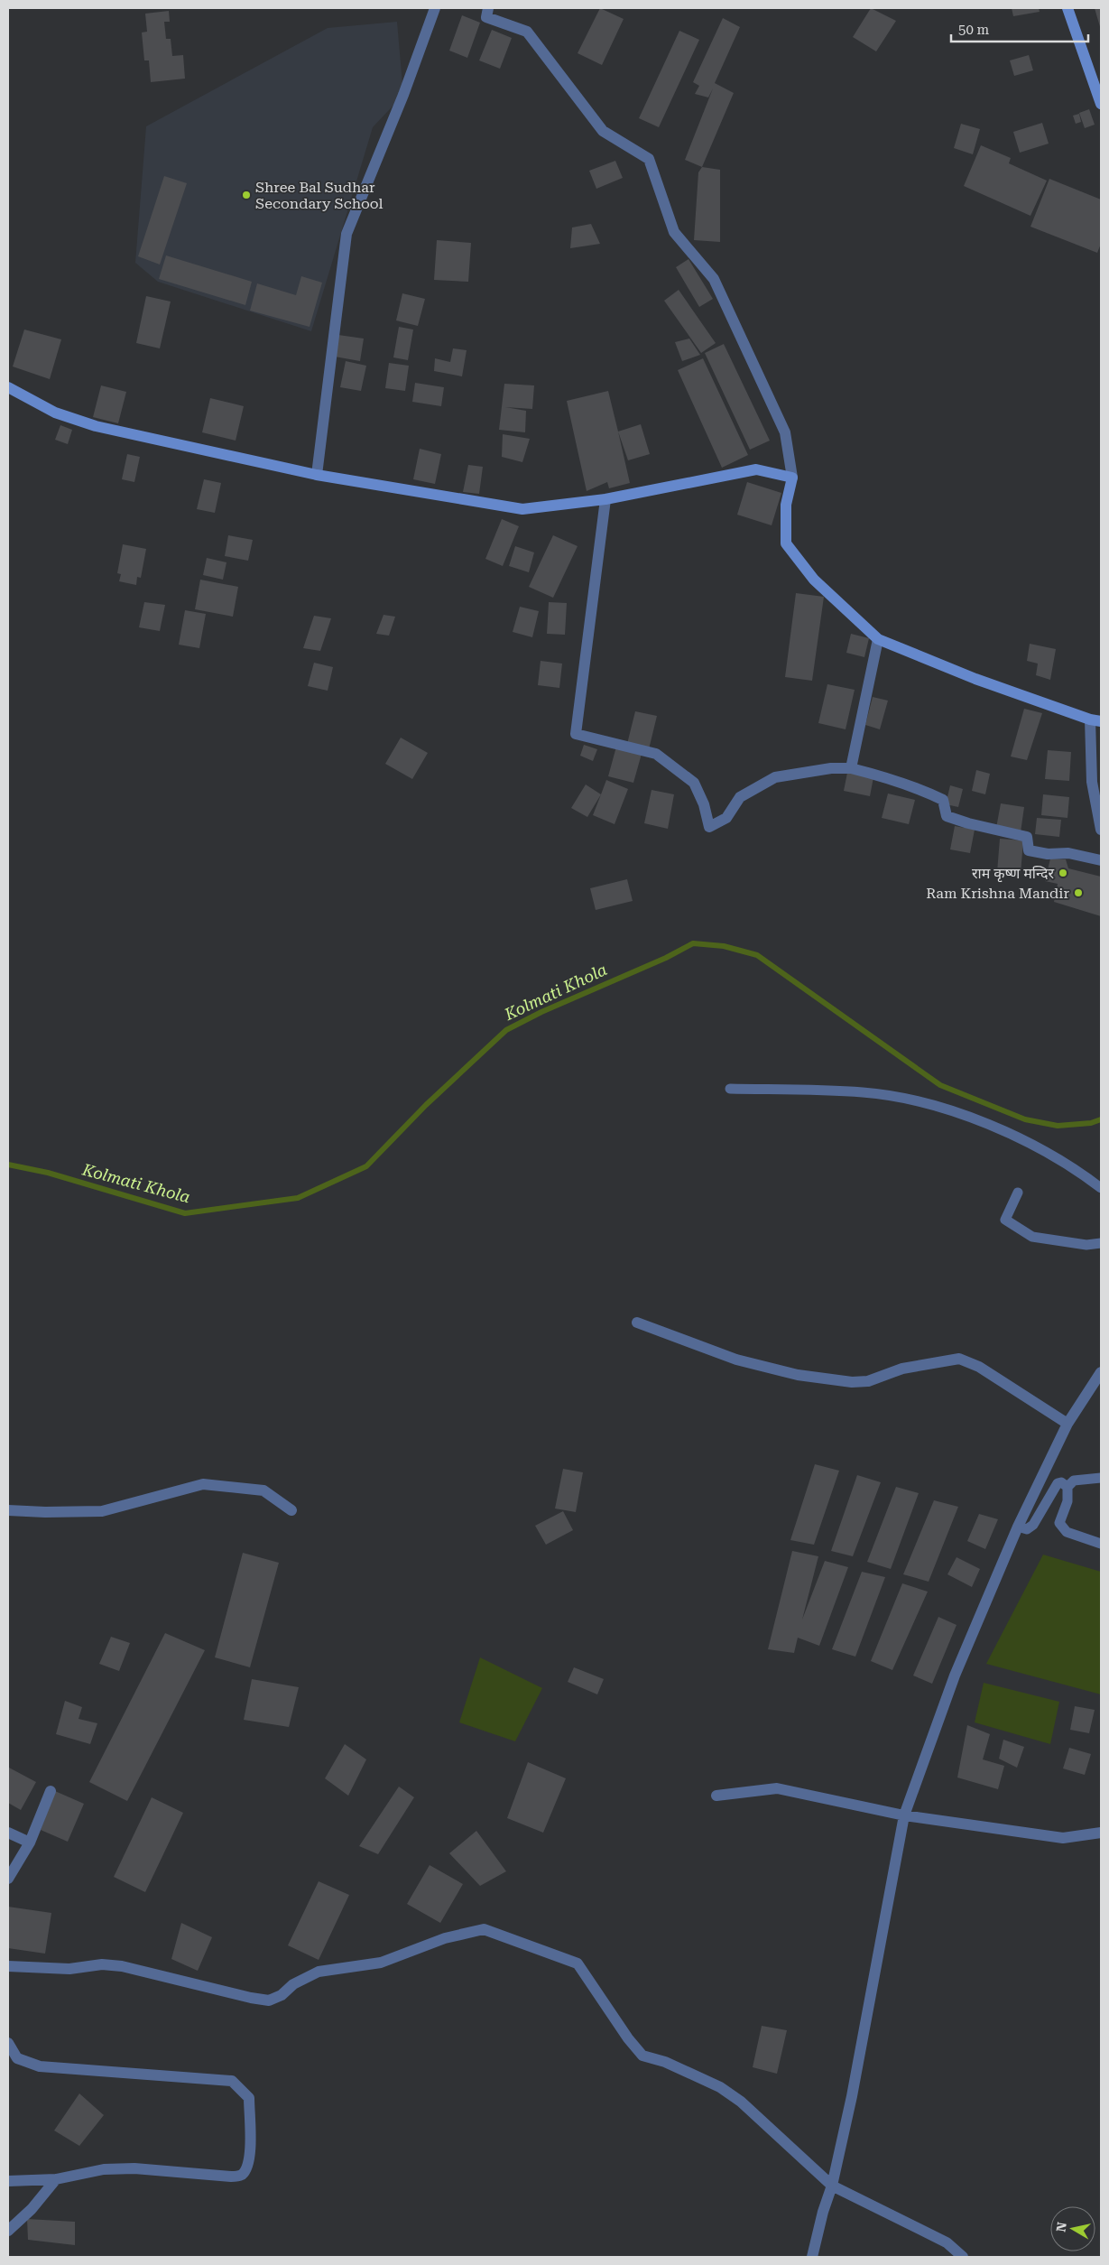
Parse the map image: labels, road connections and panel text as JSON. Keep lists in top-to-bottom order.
{
  "water": ["Kolmati Khola"],
  "places": ["Shree Bal Sudhar Secondary School", "राम कृष्ण मन्दिर", "Ram Krishna Mandir"],
  "scale_bar": "50 m",
  "north": "left"
}
